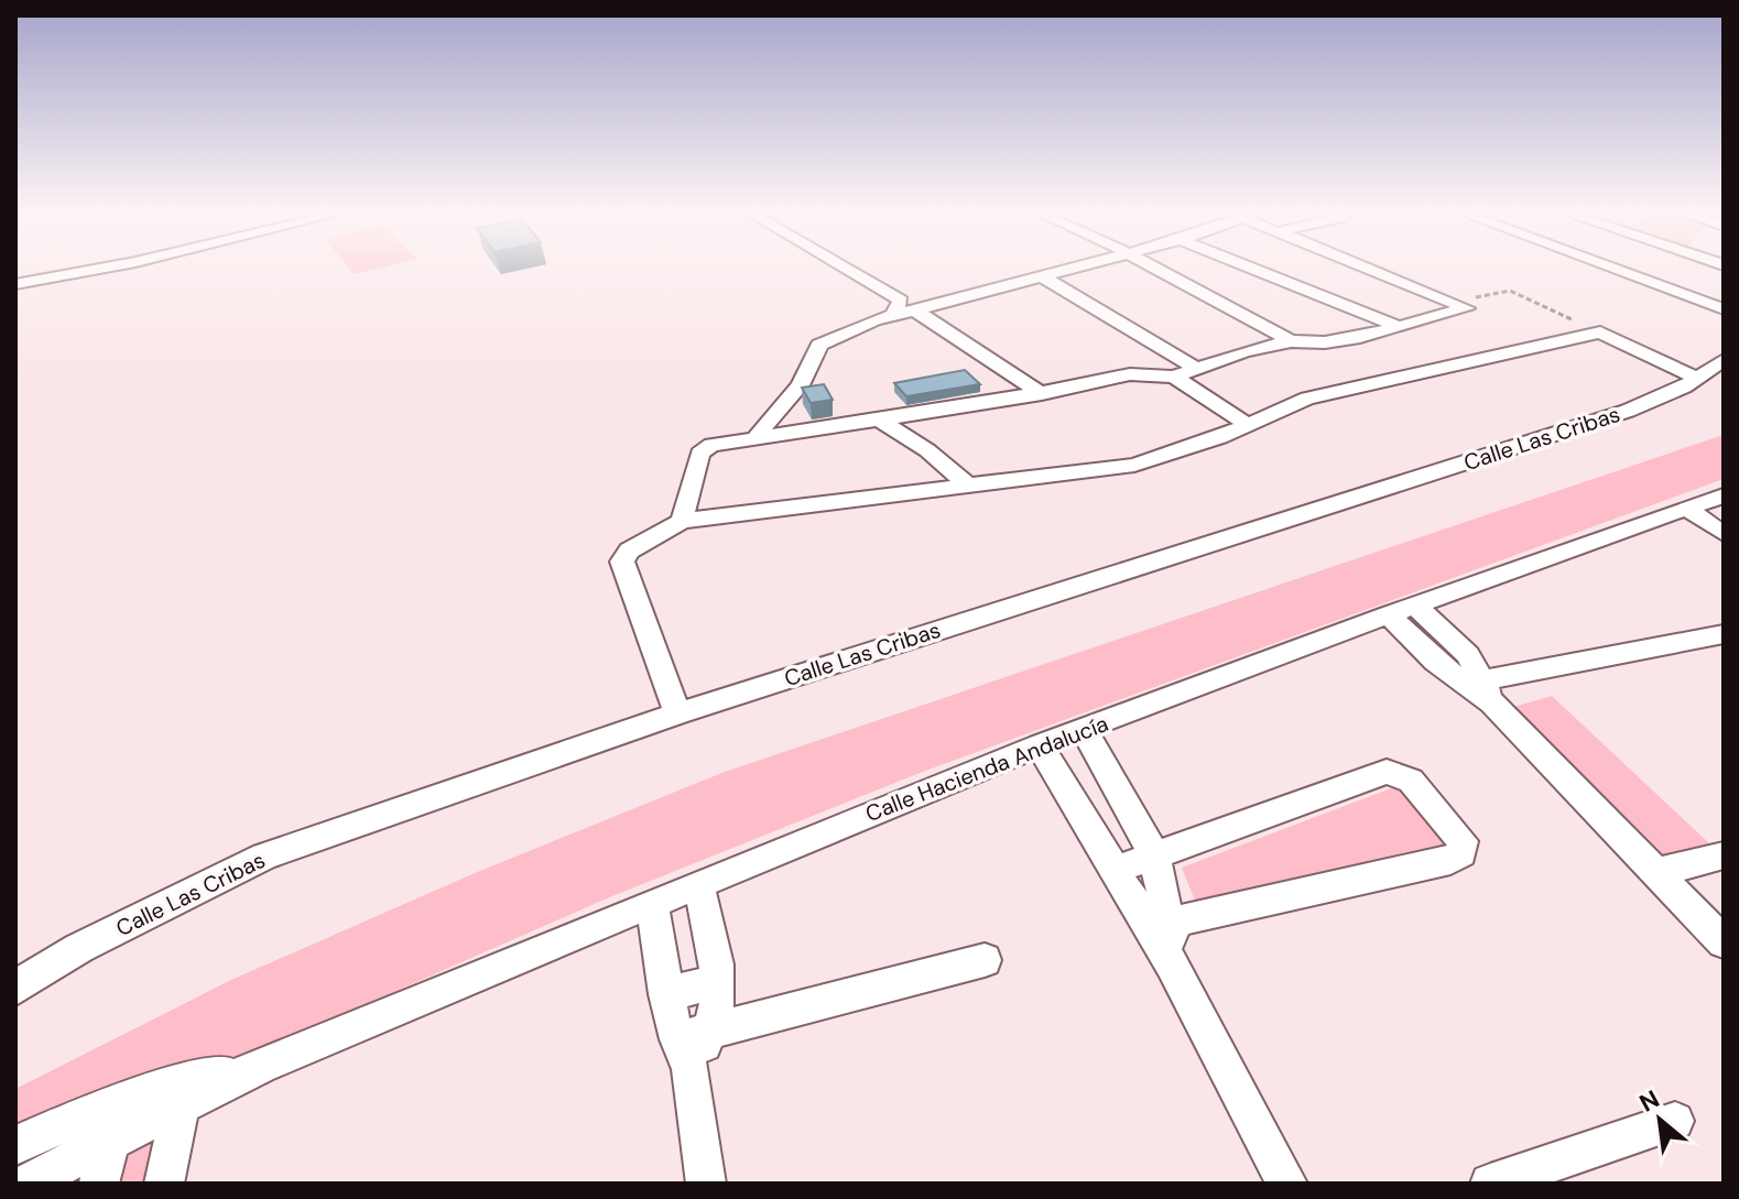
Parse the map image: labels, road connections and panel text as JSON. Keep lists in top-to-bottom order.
{
  "streets": {
    "street": ["Calle Las Cribas", "Calle Hacienda Andalucía"]
  },
  "north": "top left"
}
